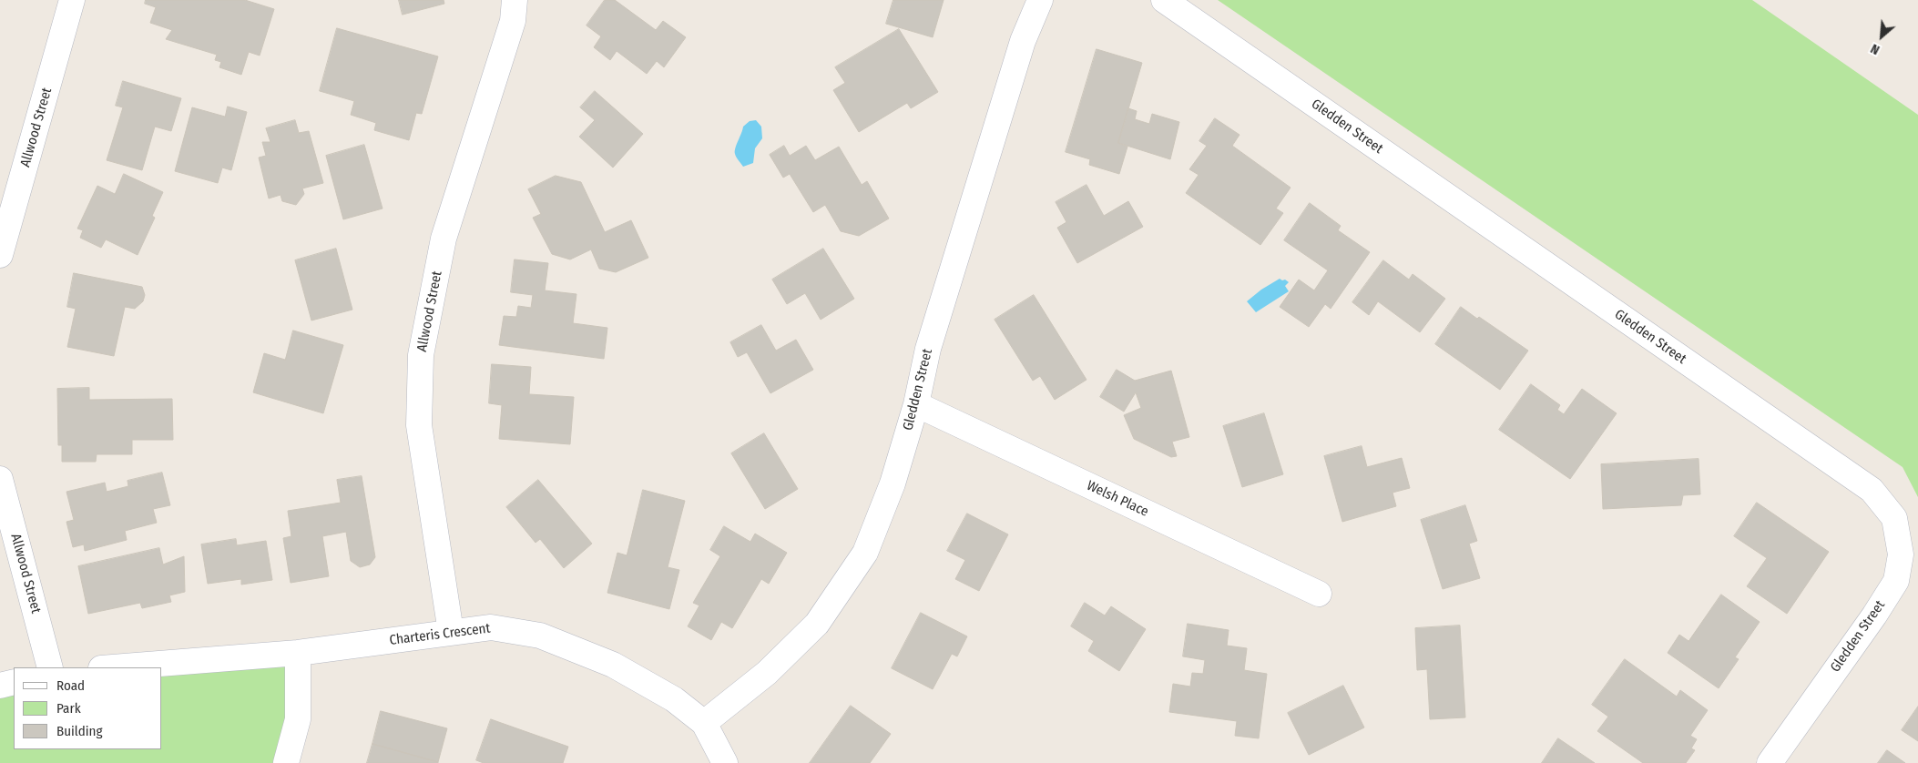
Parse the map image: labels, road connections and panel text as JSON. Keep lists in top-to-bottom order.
{
  "streets": {
    "street": [
      "Gledden Street",
      "Allwood Street",
      "Welsh Place",
      "Charteris Crescent"
    ]
  },
  "crossings": [
    ["Gledden Street", "Welsh Place"],
    ["Gledden Street", "Charteris Crescent"],
    ["Allwood Street", "Charteris Crescent"]
  ],
  "legend": ["Road", "Park", "Building"],
  "north": "bottom left"
}
